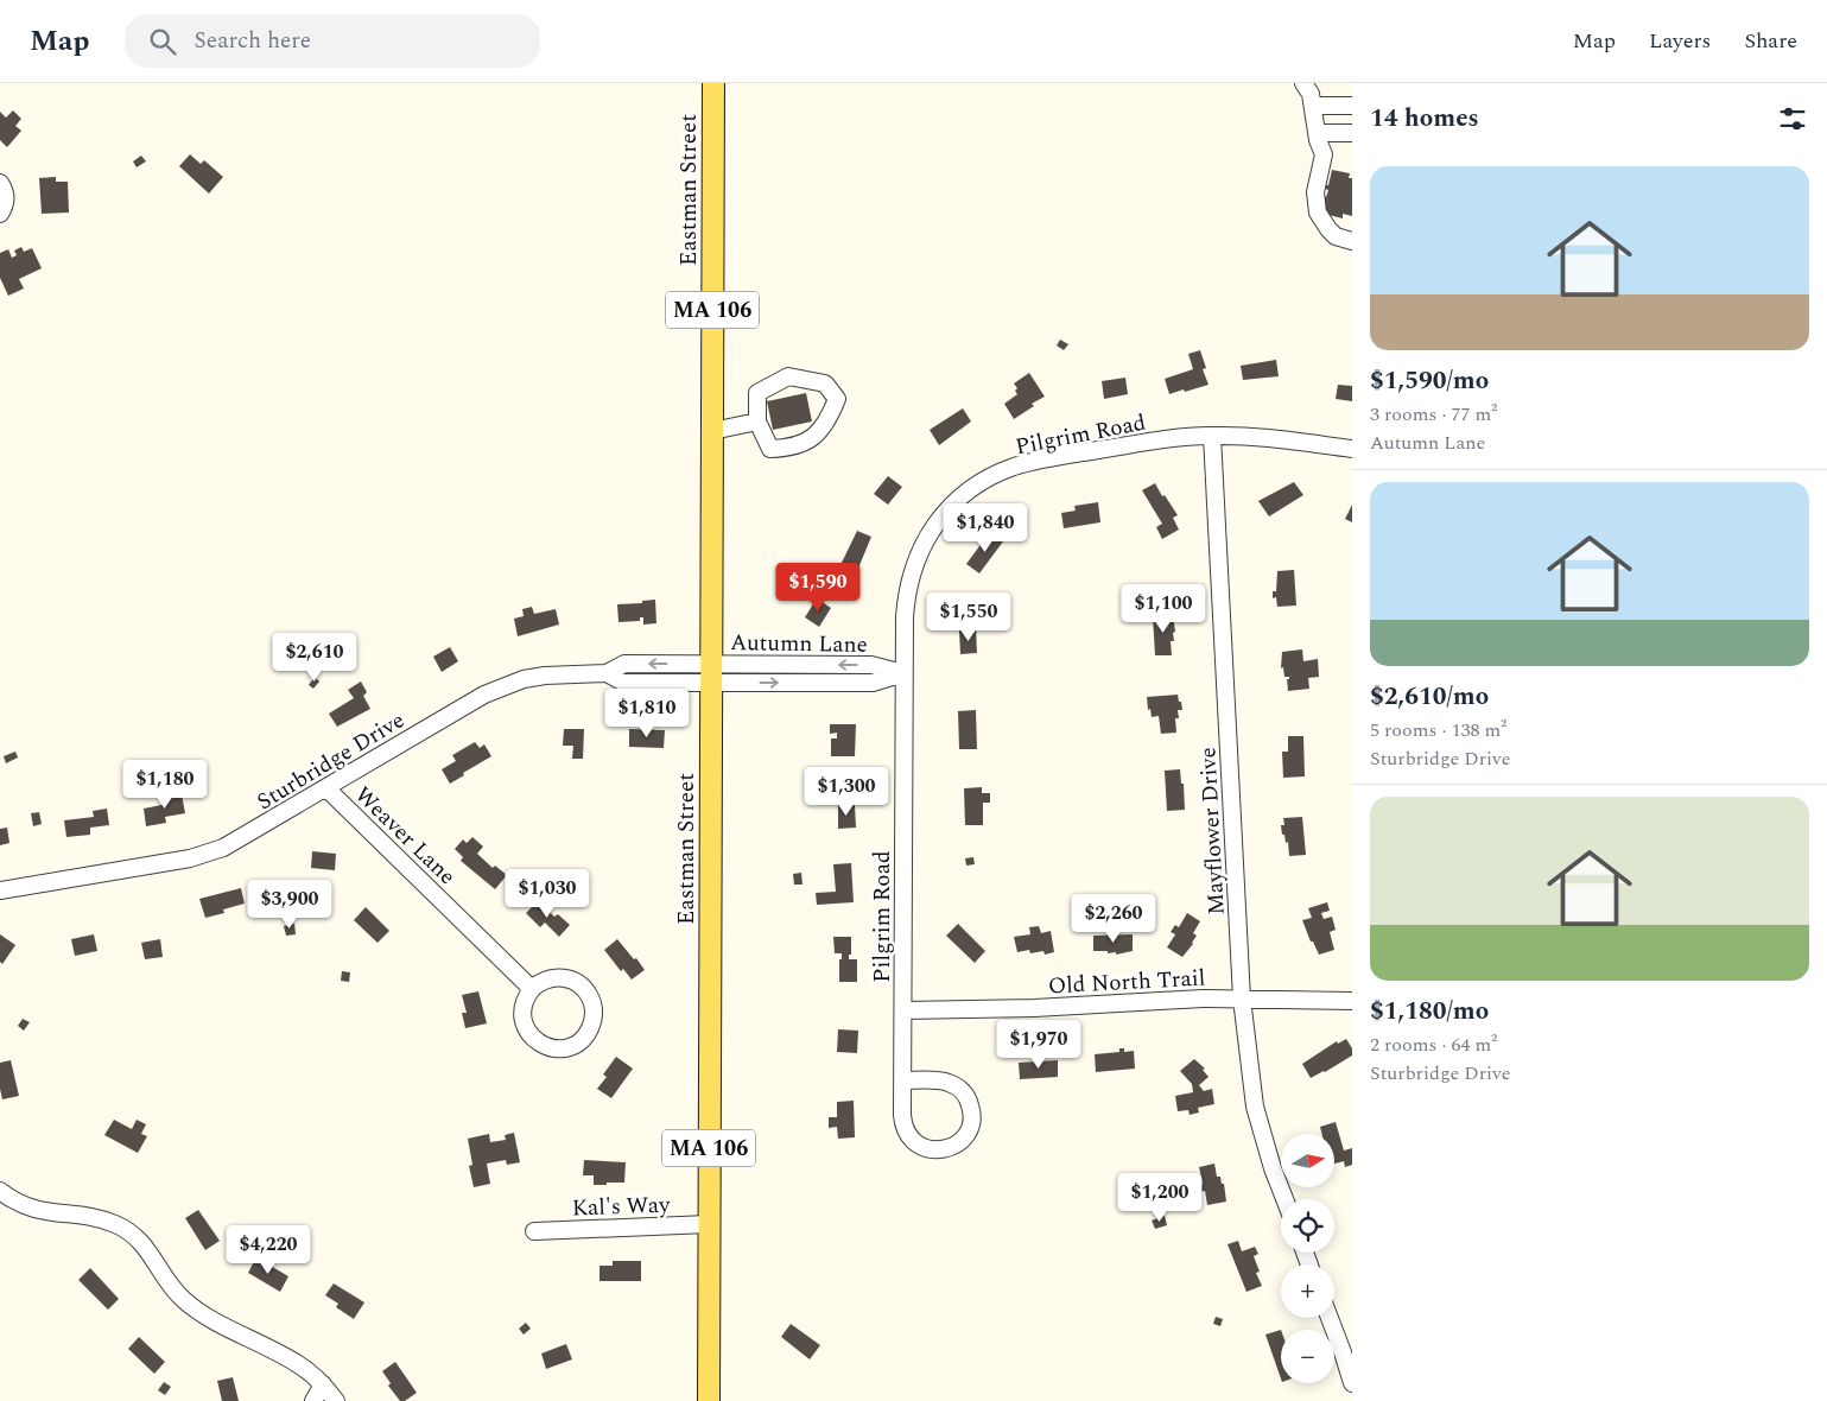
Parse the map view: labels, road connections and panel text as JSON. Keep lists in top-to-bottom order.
{
  "streets": {
    "main road": ["Eastman Street", "MA 106"],
    "street": [
      "Pilgrim Road",
      "Autumn Lane",
      "Sturbridge Drive",
      "Mayflower Drive",
      "Weaver Lane",
      "Old North Trail",
      "Kal's Way"
    ]
  },
  "crossings": [
    ["Eastman Street", "Autumn Lane"],
    ["Eastman Street", "Sturbridge Drive"],
    ["Eastman Street", "Kal's Way"],
    ["Pilgrim Road", "Autumn Lane"],
    ["Pilgrim Road", "Mayflower Drive"],
    ["Pilgrim Road", "Old North Trail"],
    ["Autumn Lane", "Sturbridge Drive"],
    ["Sturbridge Drive", "Weaver Lane"],
    ["Mayflower Drive", "Old North Trail"]
  ],
  "north": "right",
  "page": {
    "header": "Map",
    "search": "Search here",
    "nav": ["Map", "Layers", "Share"],
    "heading": "14 homes",
    "list": [
      {
        "name": "$1,590/mo",
        "note": "3 rooms · 77 m² · Autumn Lane"
      },
      {
        "name": "$2,610/mo",
        "note": "5 rooms · 138 m² · Sturbridge Drive"
      },
      {
        "name": "$1,180/mo",
        "note": "2 rooms · 64 m² · Sturbridge Drive"
      }
    ],
    "price": [
      "$1,840",
      "$1,590",
      "$1,100",
      "$1,550",
      "$2,610",
      "$1,810",
      "$1,180",
      "$1,300",
      "$1,030",
      "$3,900",
      "$2,260",
      "$1,970",
      "$1,200",
      "$4,220"
    ],
    "map_buttons": ["+", "−"]
  }
}
